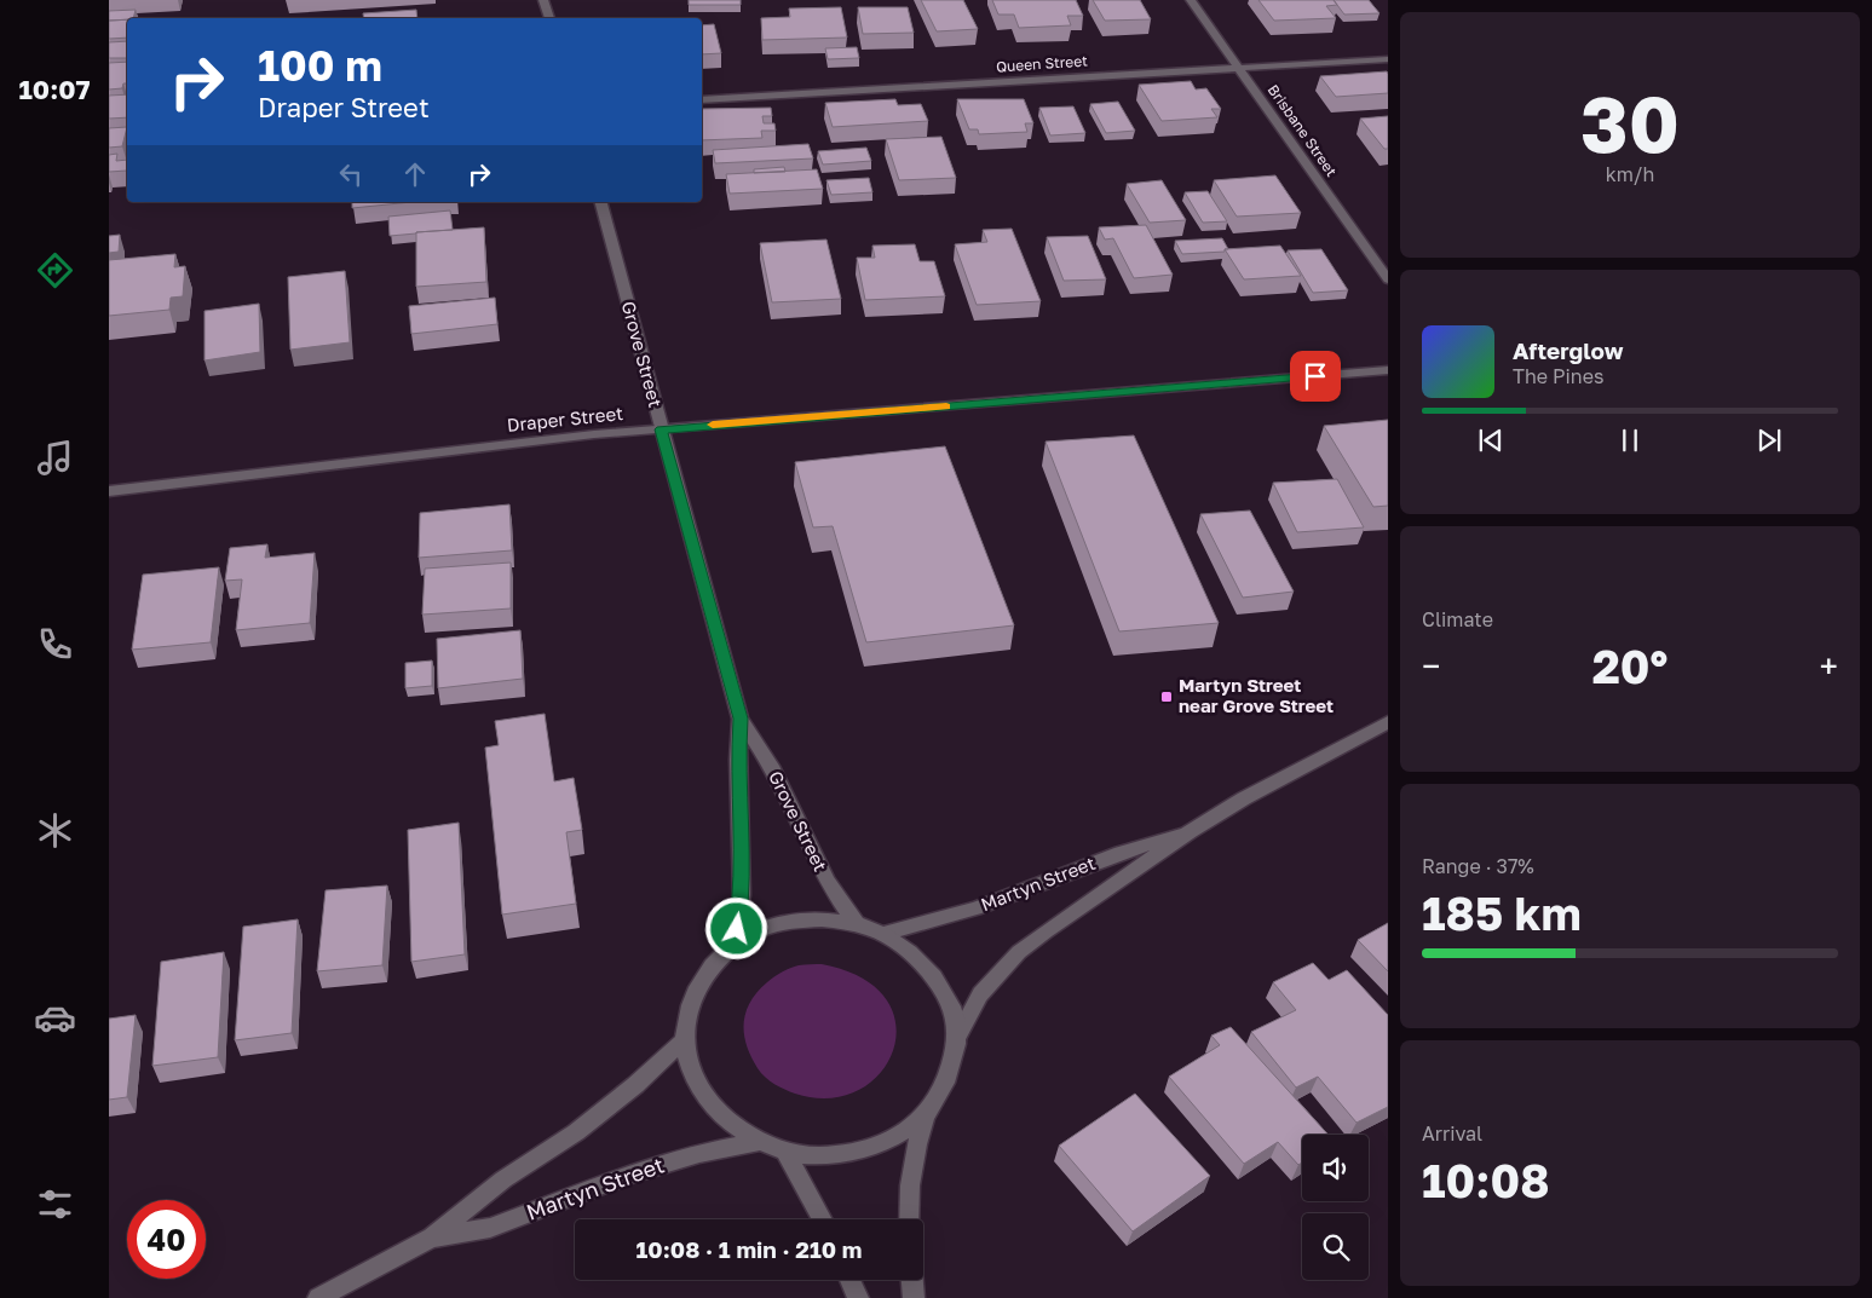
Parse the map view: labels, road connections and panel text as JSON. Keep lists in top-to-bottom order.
{
  "streets": {
    "street": [
      "Queen Street",
      "Brisbane Street",
      "Grove Street",
      "Draper Street",
      "Martyn Street"
    ]
  },
  "crossings": [
    ["Queen Street", "Brisbane Street"],
    ["Grove Street", "Draper Street"]
  ],
  "places": {
    "transit": ["Martyn Street near Grove Street"]
  },
  "page": {
    "tabs": "10:07",
    "tile": [
      ["30", "km/h"],
      "Climate",
      ["Range · 37%", "185 km"],
      ["Arrival", "10:08"]
    ],
    "turn": ["100 m", "Draper Street"],
    "song": ["Afterglow", "The Pines"],
    "heat": ["−", "20°", "+"],
    "limit": "40",
    "trip": "10:08 · 1 min · 210 m"
  }
}
